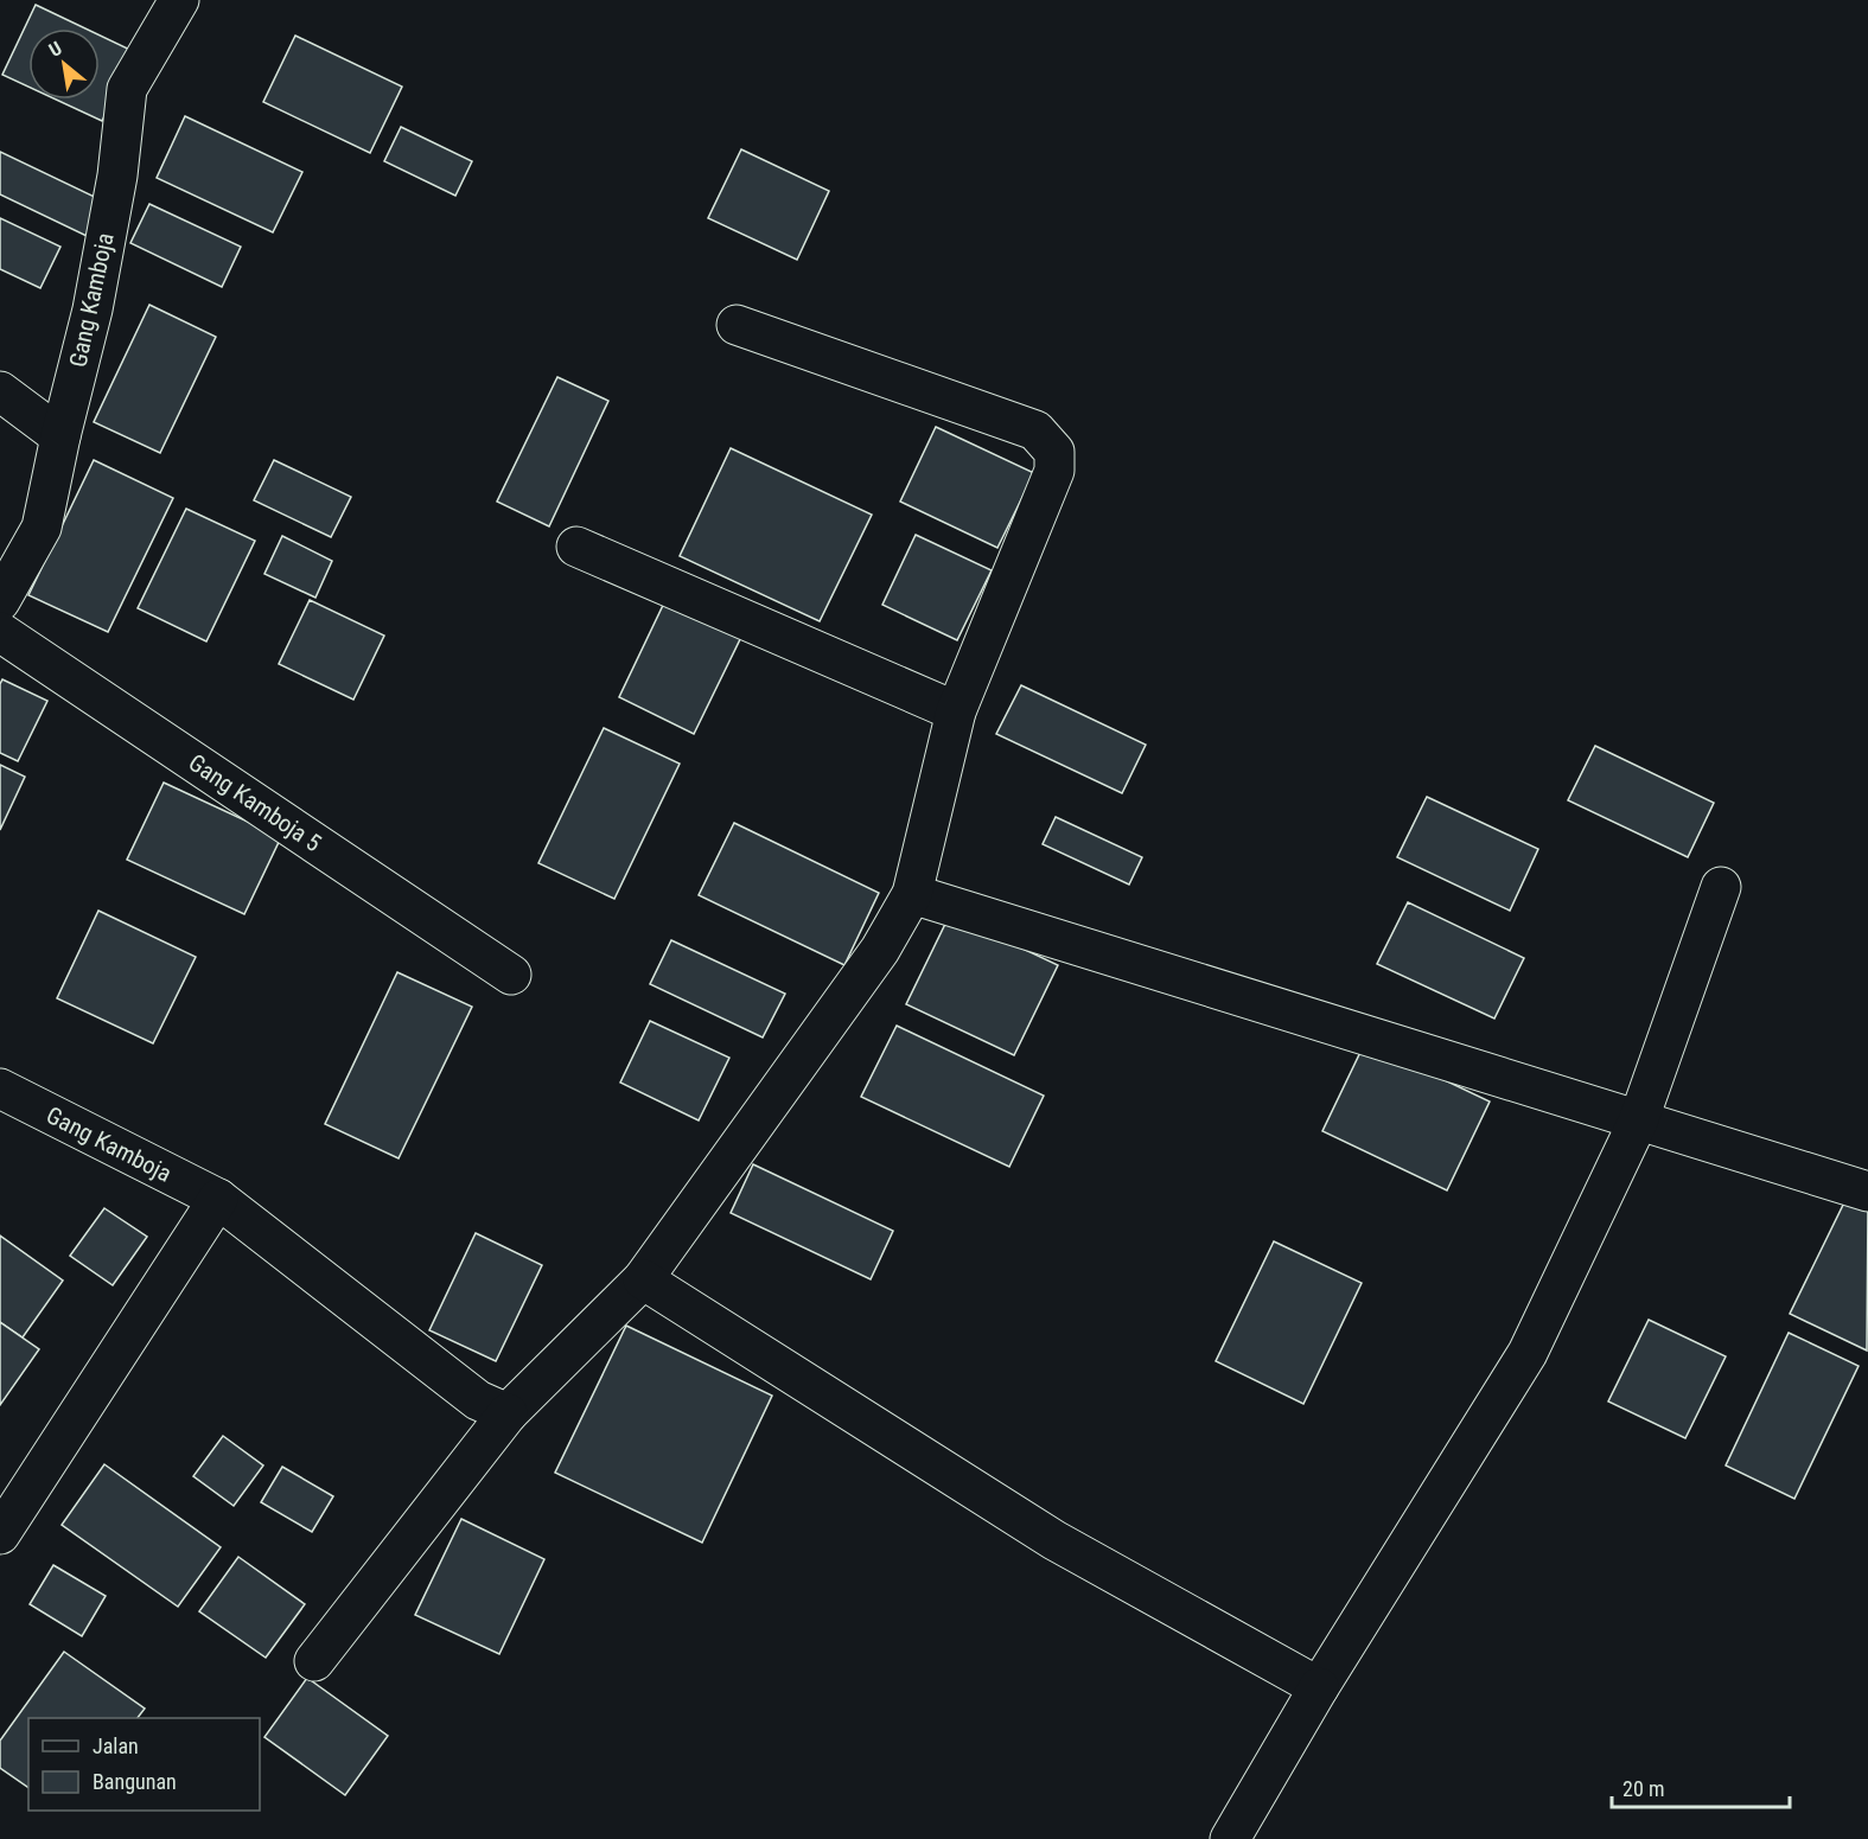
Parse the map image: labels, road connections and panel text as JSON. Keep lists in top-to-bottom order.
{
  "streets": {
    "street": ["Gang Kamboja", "Gang Kamboja 5"]
  },
  "legend": ["Jalan", "Bangunan"],
  "scale_bar": "20 m",
  "north": "top left"
}
